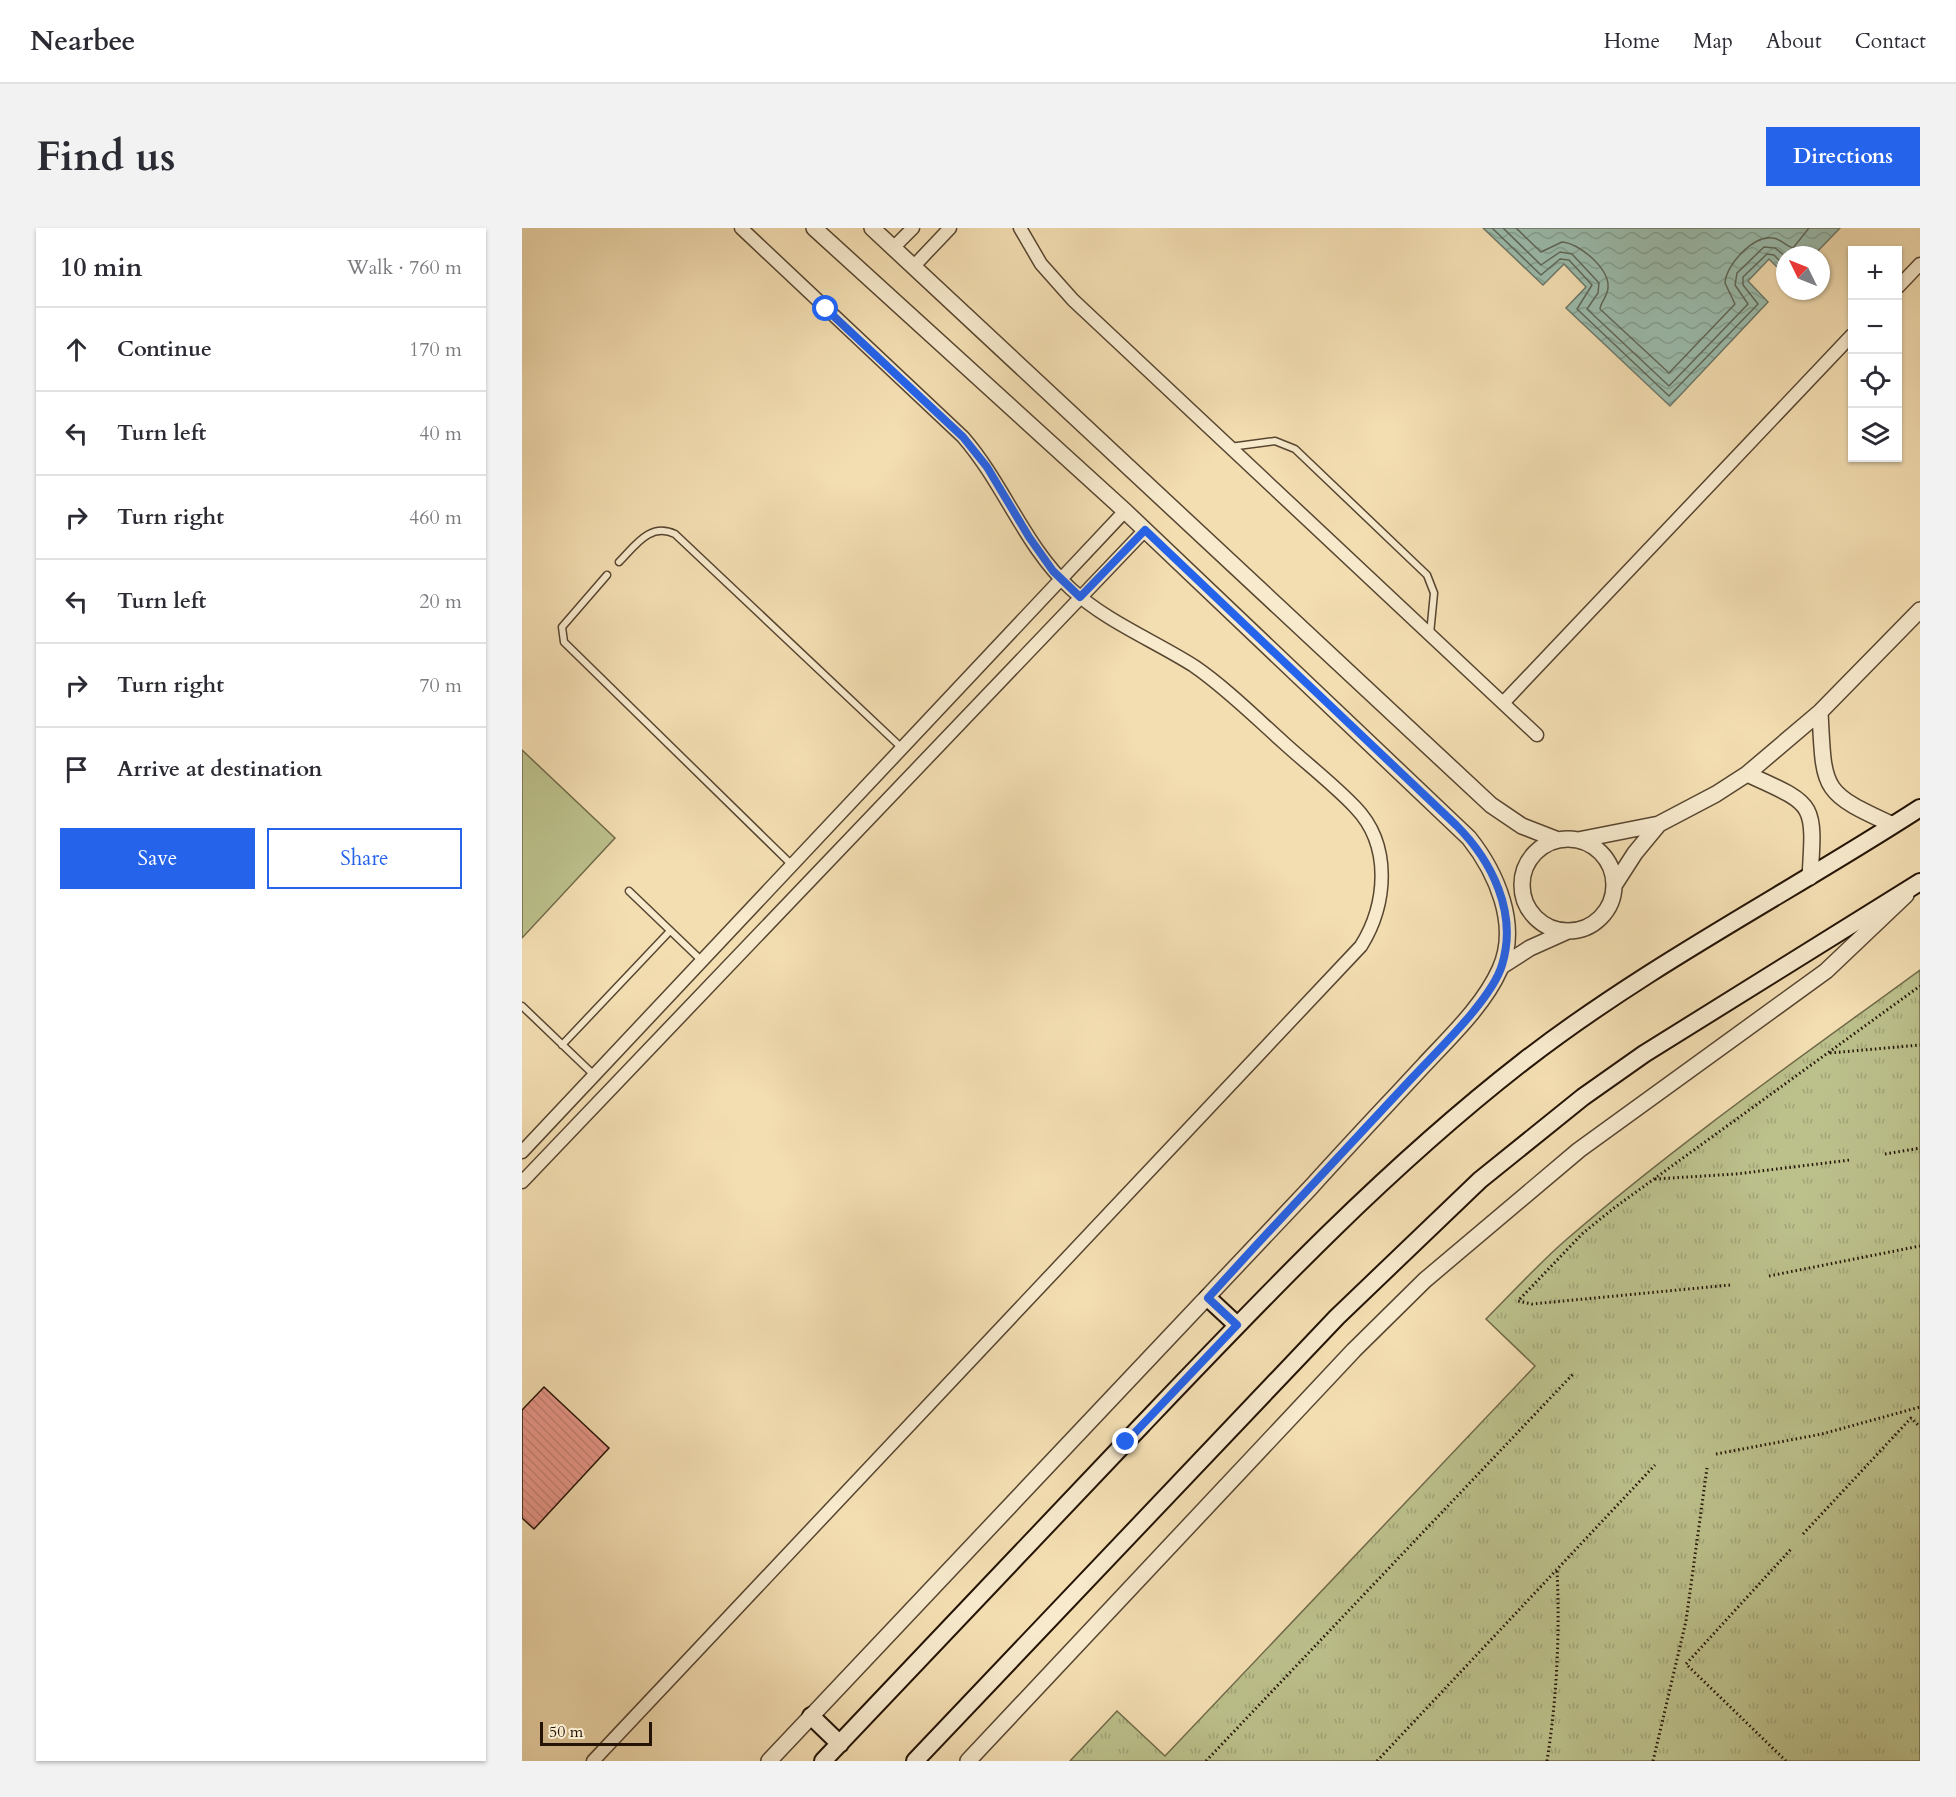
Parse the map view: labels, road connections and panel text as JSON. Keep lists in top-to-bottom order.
{
  "scale_bar": "50 m",
  "north": "top left",
  "page": {
    "header": "Nearbee",
    "nav": [
      "Home",
      "Map",
      "About",
      "Contact"
    ],
    "buttons": [
      "Directions",
      ["Save", "Share"]
    ],
    "title": "Find us",
    "heading": ["10 min", "Walk · 760 m"],
    "map_buttons": ["+", "−"],
    "list": [
      ["Continue", "170 m"],
      ["Turn left", "40 m"],
      ["Turn right", "460 m"],
      ["Turn left", "20 m"],
      ["Turn right", "70 m"],
      "Arrive at destination"
    ],
    "scale": "50 m"
  }
}
